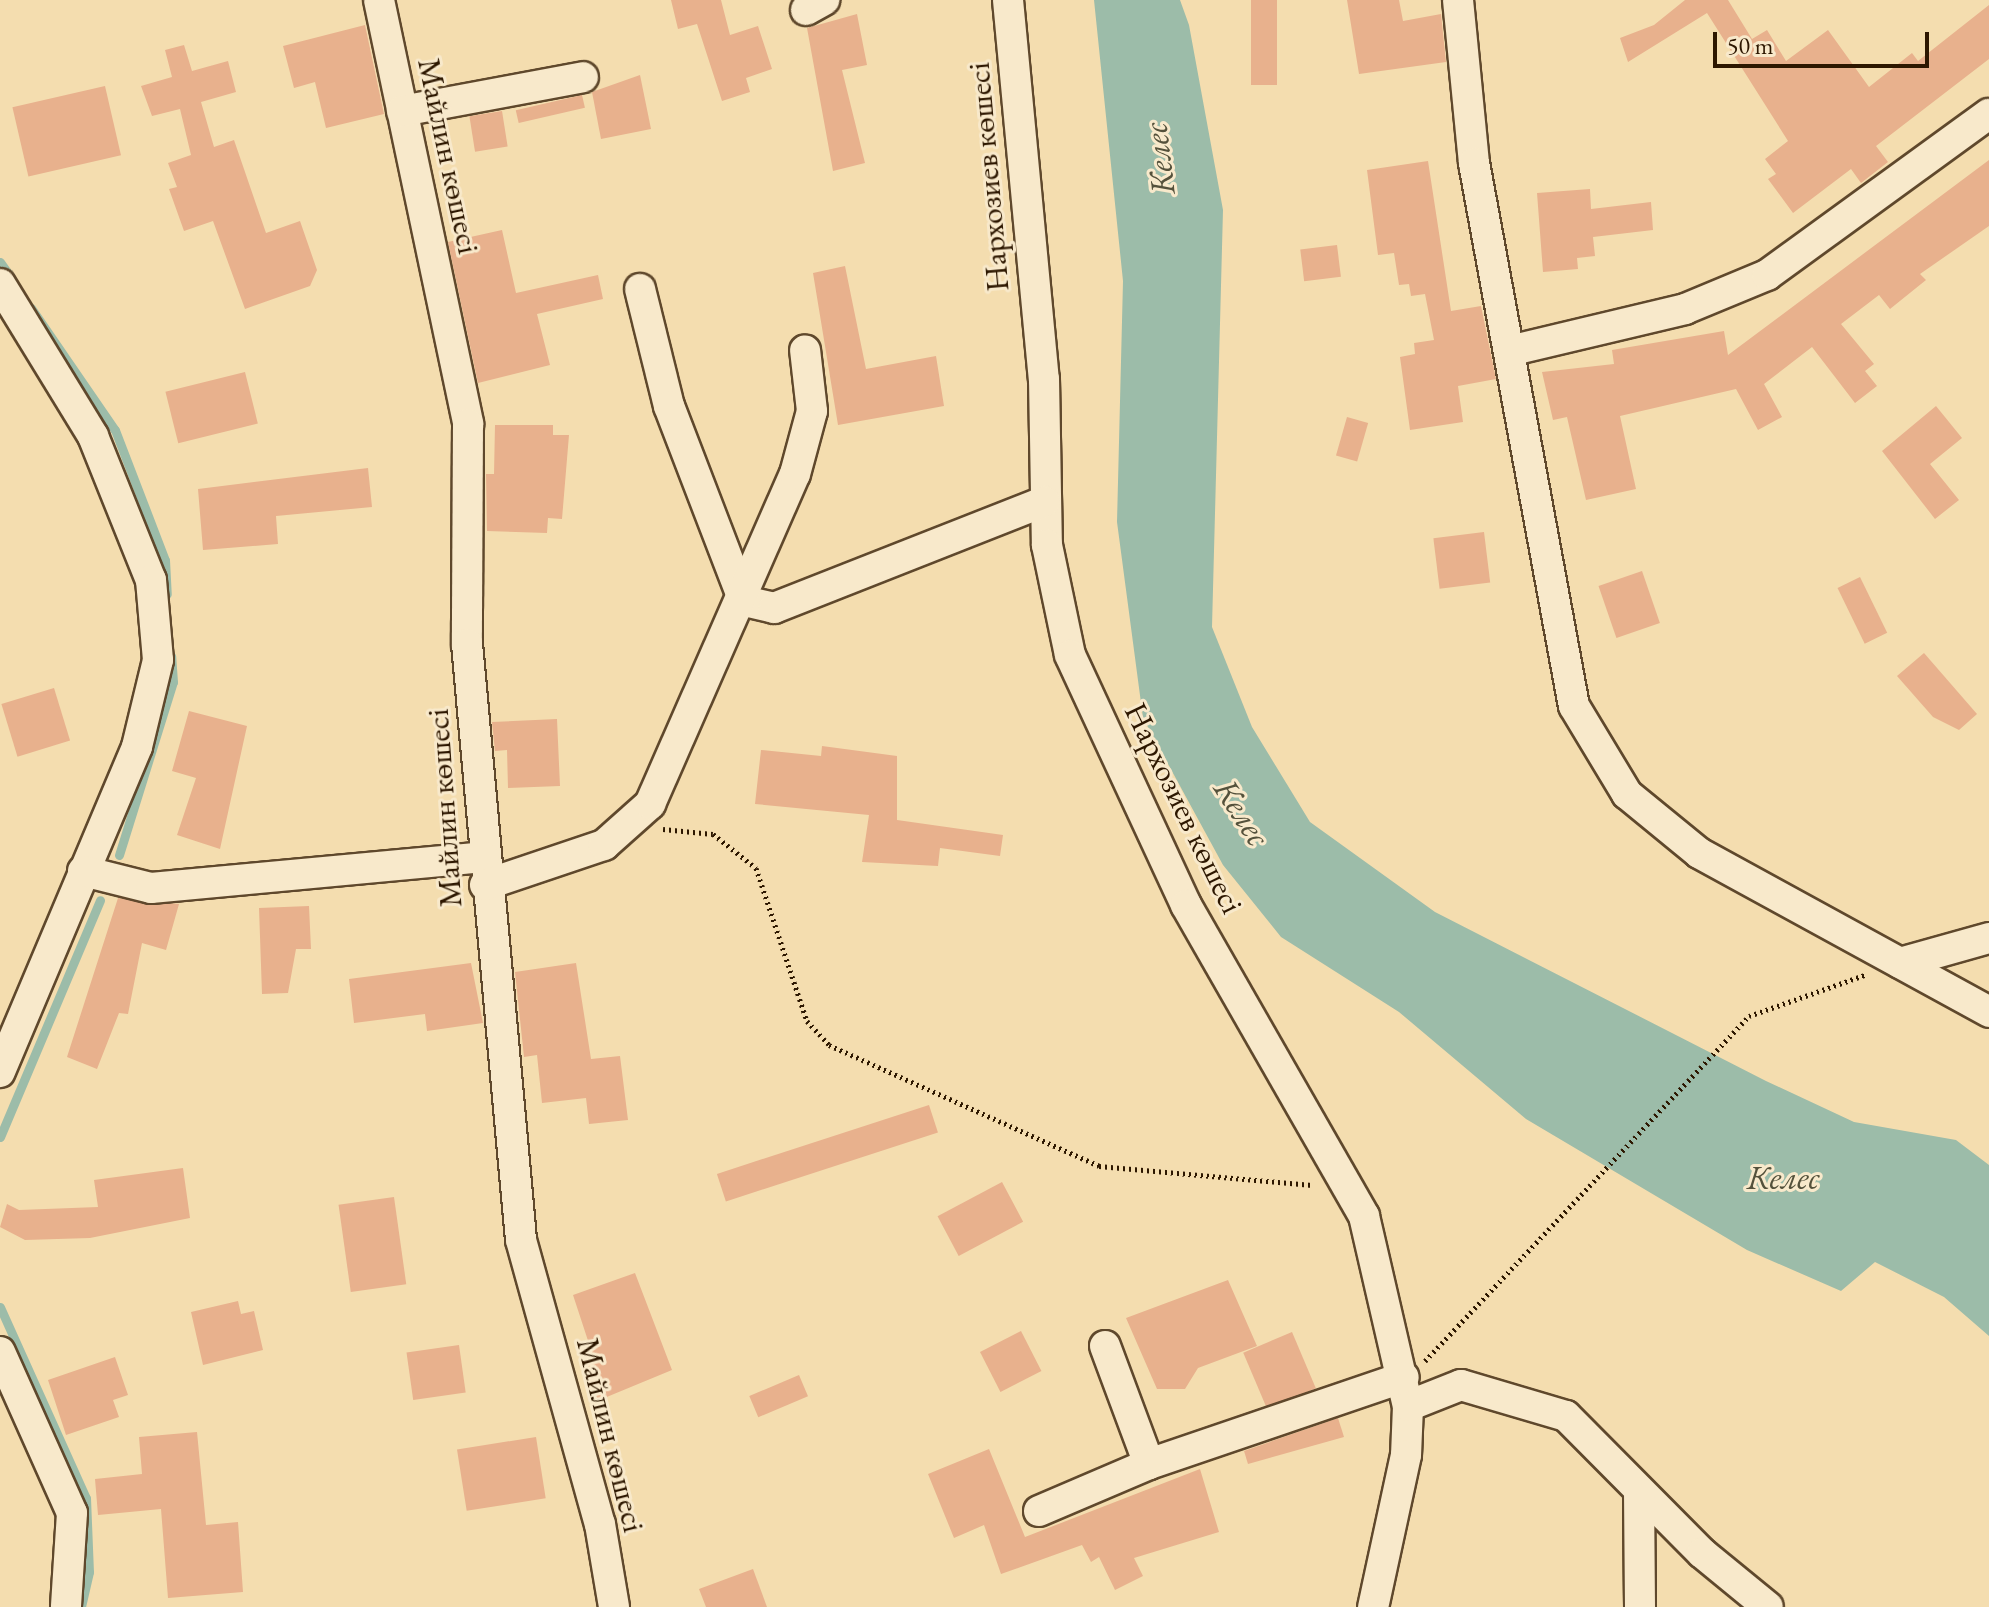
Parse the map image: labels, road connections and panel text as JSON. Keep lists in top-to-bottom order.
{
  "streets": {
    "street": ["Майлин көшесі", "Нархозиев көшесі"]
  },
  "water": ["Келес"],
  "scale_bar": "50 m"
}
